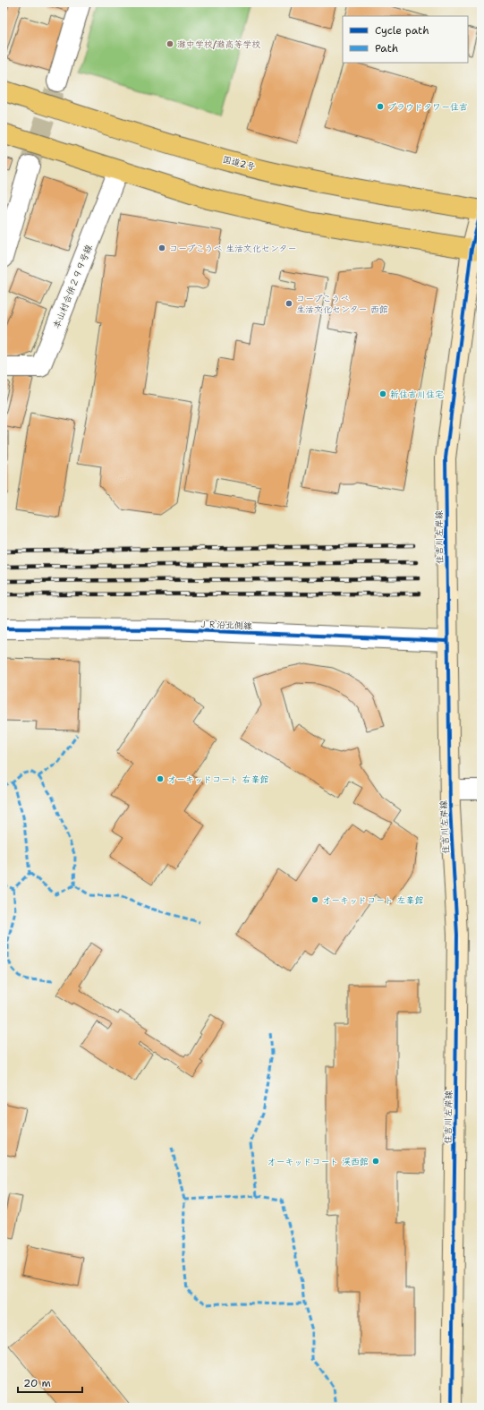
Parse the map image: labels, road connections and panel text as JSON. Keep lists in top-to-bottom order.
{
  "streets": {
    "highway": ["国道2号"],
    "street": ["本山村合併２９９号線", "住吉川左岸線", "ＪＲ沿北側線"]
  },
  "crossings": [
    ["国道2号", "住吉川左岸線"],
    ["住吉川左岸線", "ＪＲ沿北側線"]
  ],
  "places": [
    "灘中学校/灘高等学校",
    "プラウドタワー住吉",
    "コープこうべ 生活文化センター",
    "コープこうべ 生活文化センター 西館",
    "新住吉川住宅",
    "オーキッドコート 右峯館",
    "オーキッドコート 左峯館",
    "オーキッドコート 渓西館"
  ],
  "legend": ["Cycle path", "Path"],
  "scale_bar": "20 m"
}
